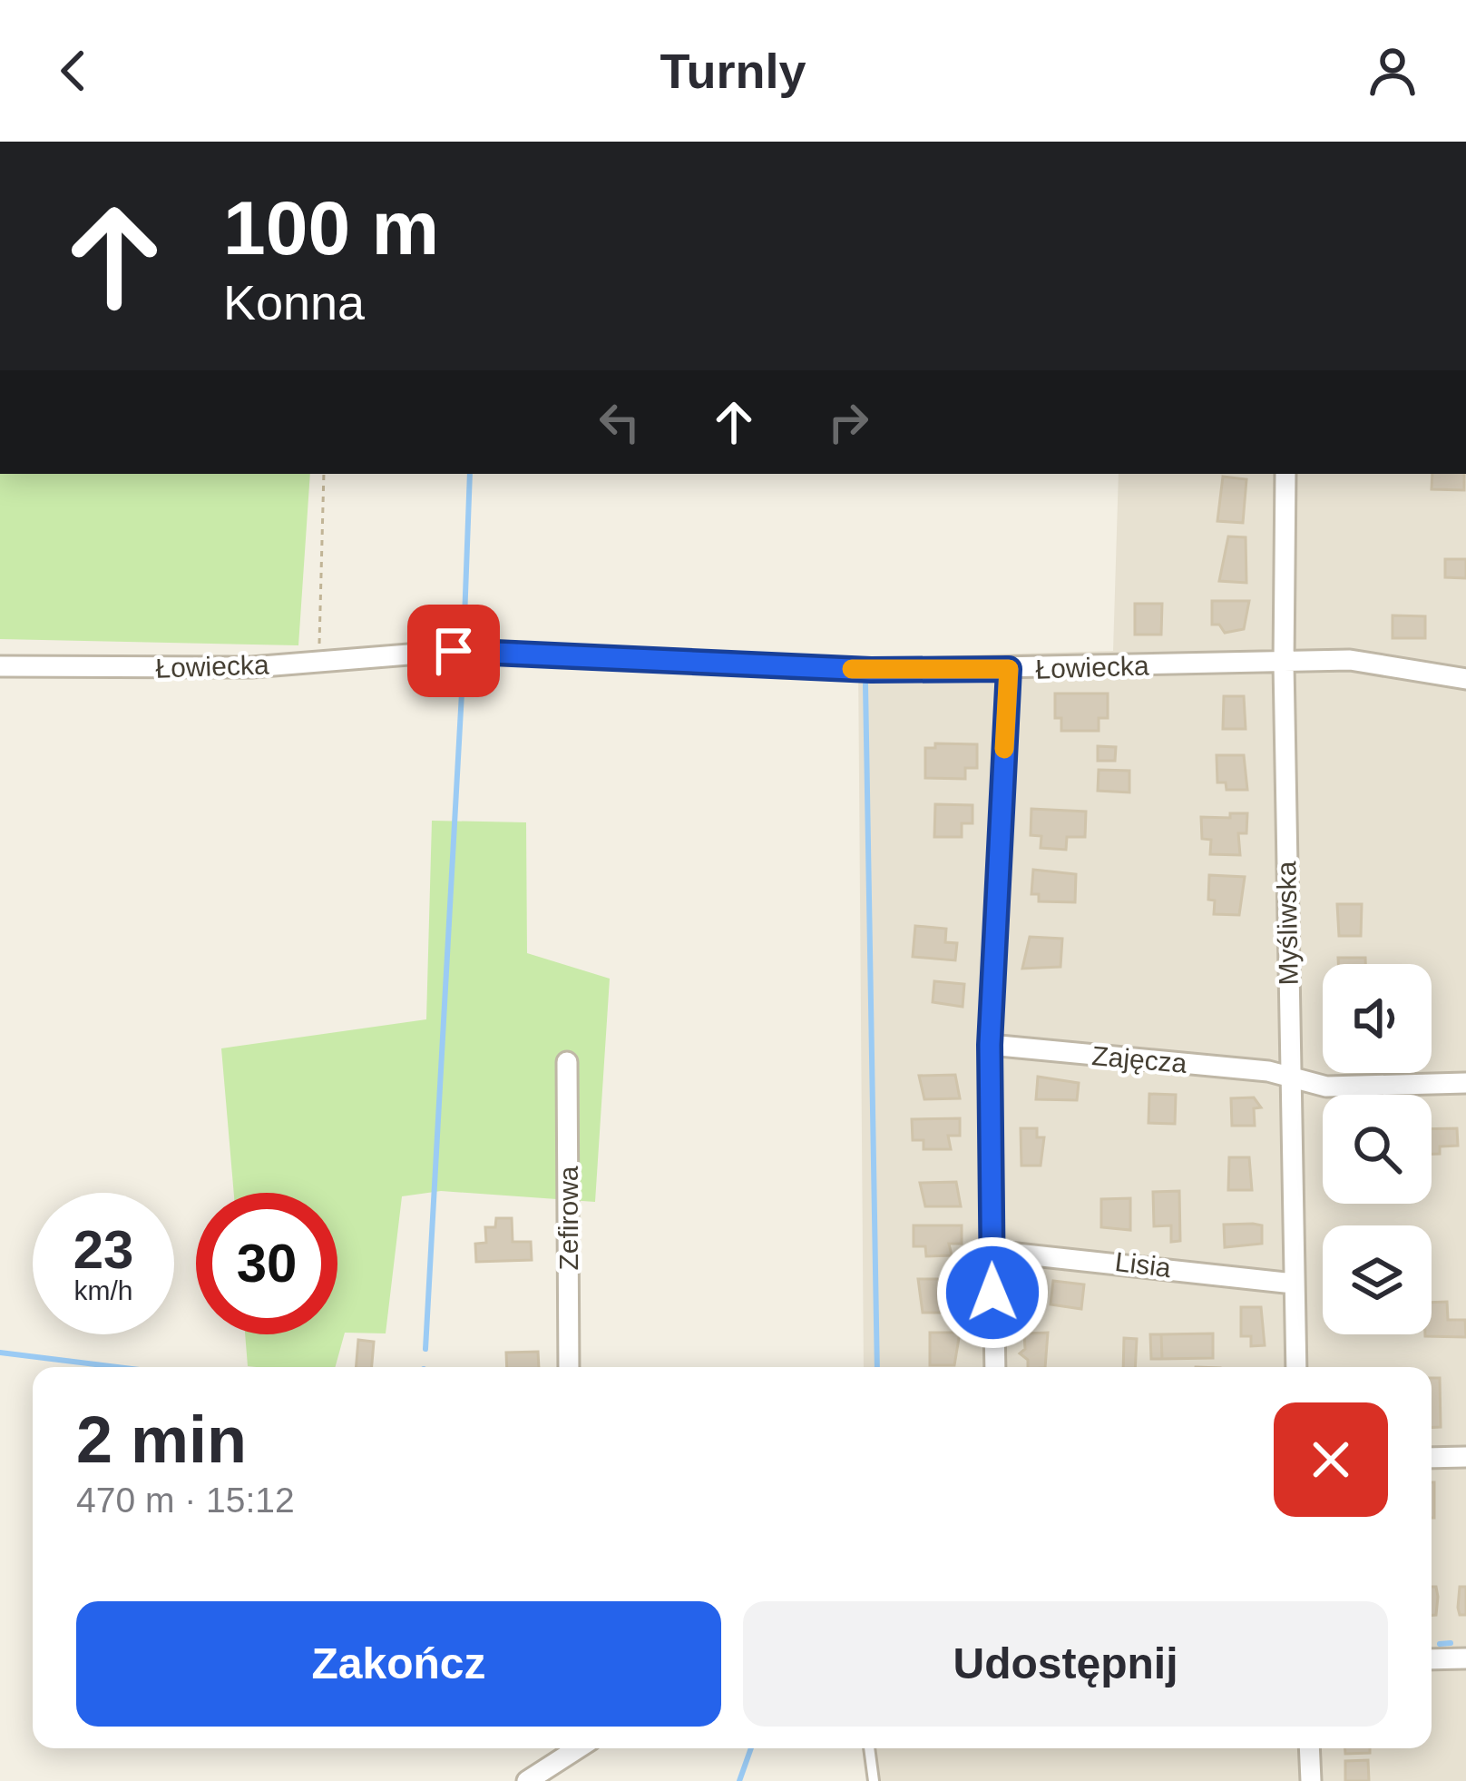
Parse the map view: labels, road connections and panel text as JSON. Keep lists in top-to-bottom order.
{
  "streets": {
    "street": [
      "Łowiecka",
      "Myśliwska",
      "Zajęcza",
      "Zefirowa",
      "Lisia"
    ]
  },
  "crossings": [
    ["Łowiecka", "Myśliwska"],
    ["Myśliwska", "Zajęcza"],
    ["Myśliwska", "Lisia"]
  ],
  "page": {
    "header": "Turnly",
    "turn": ["100 m", "Konna"],
    "speed": "23 km/h",
    "limit": "30",
    "heading": ["2 min", "470 m · 15:12"],
    "buttons": ["Zakończ", "Udostępnij"]
  }
}
